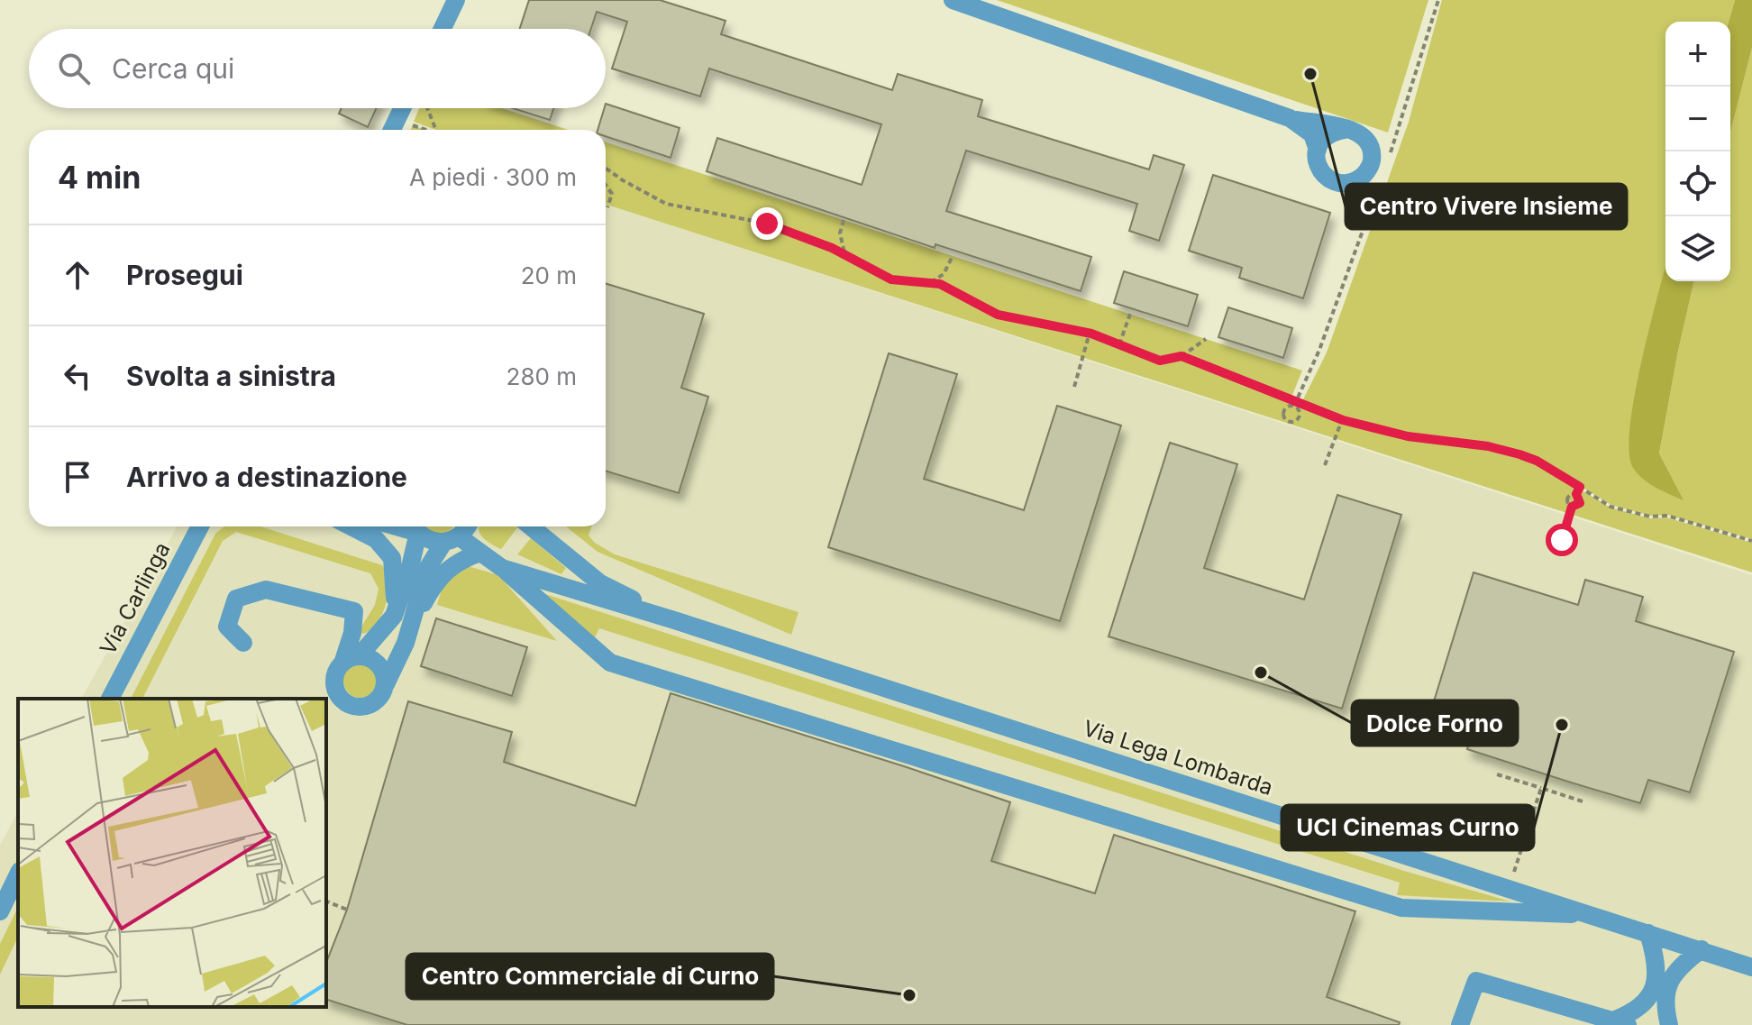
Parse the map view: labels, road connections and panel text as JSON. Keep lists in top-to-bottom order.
{
  "streets": {
    "street": ["Via Carlinga", "Via Lega Lombarda"]
  },
  "places": [
    "Centro Vivere Insieme",
    "Dolce Forno",
    "UCI Cinemas Curno",
    "Centro Commerciale di Curno"
  ],
  "page": {
    "map_buttons": ["+", "−"],
    "search": "Cerca qui",
    "heading": ["4 min", "A piedi · 300 m"],
    "list": [
      ["Prosegui", "20 m"],
      ["Svolta a sinistra", "280 m"],
      "Arrivo a destinazione"
    ]
  }
}
